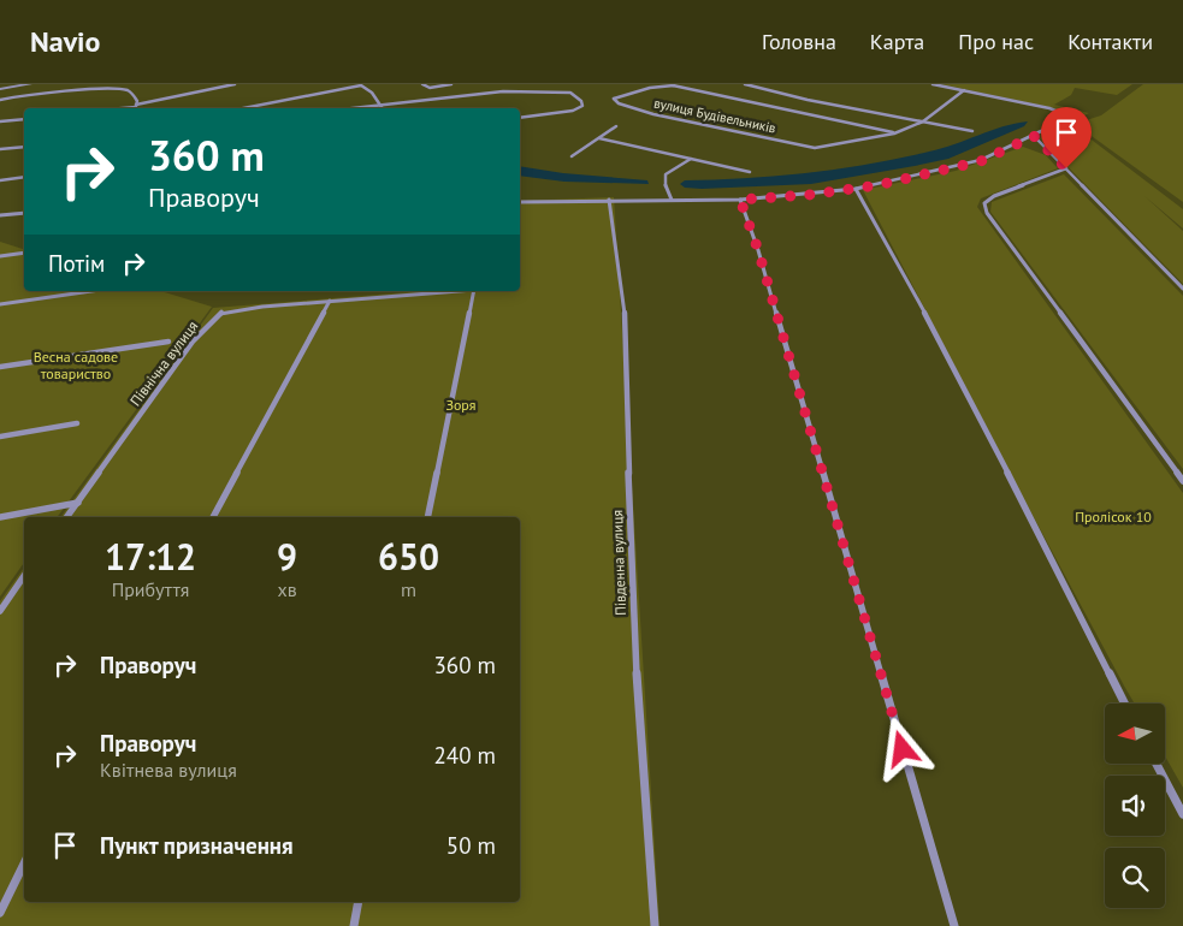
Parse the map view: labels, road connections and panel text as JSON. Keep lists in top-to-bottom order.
{
  "streets": {
    "street": ["вулиця Будівельників", "Північна вулиця", "Південна вулиця"]
  },
  "parks": ["Весна садове товариство", "Зоря", "Пролісок 10"],
  "north": "left",
  "page": {
    "header": "Navio",
    "nav": [
      "Головна",
      "Карта",
      "Про нас",
      "Контакти"
    ],
    "turn": ["360 m", "Праворуч"],
    "then": "Потім",
    "eta": [
      "17:12",
      "Прибуття",
      "9",
      "хв",
      "650",
      "m"
    ],
    "list": [
      {
        "name": "Праворуч",
        "value": "360 m"
      },
      {
        "name": "Праворуч",
        "note": "Квітнева вулиця",
        "value": "240 m"
      },
      {
        "name": "Пункт призначення",
        "value": "50 m"
      }
    ]
  }
}
